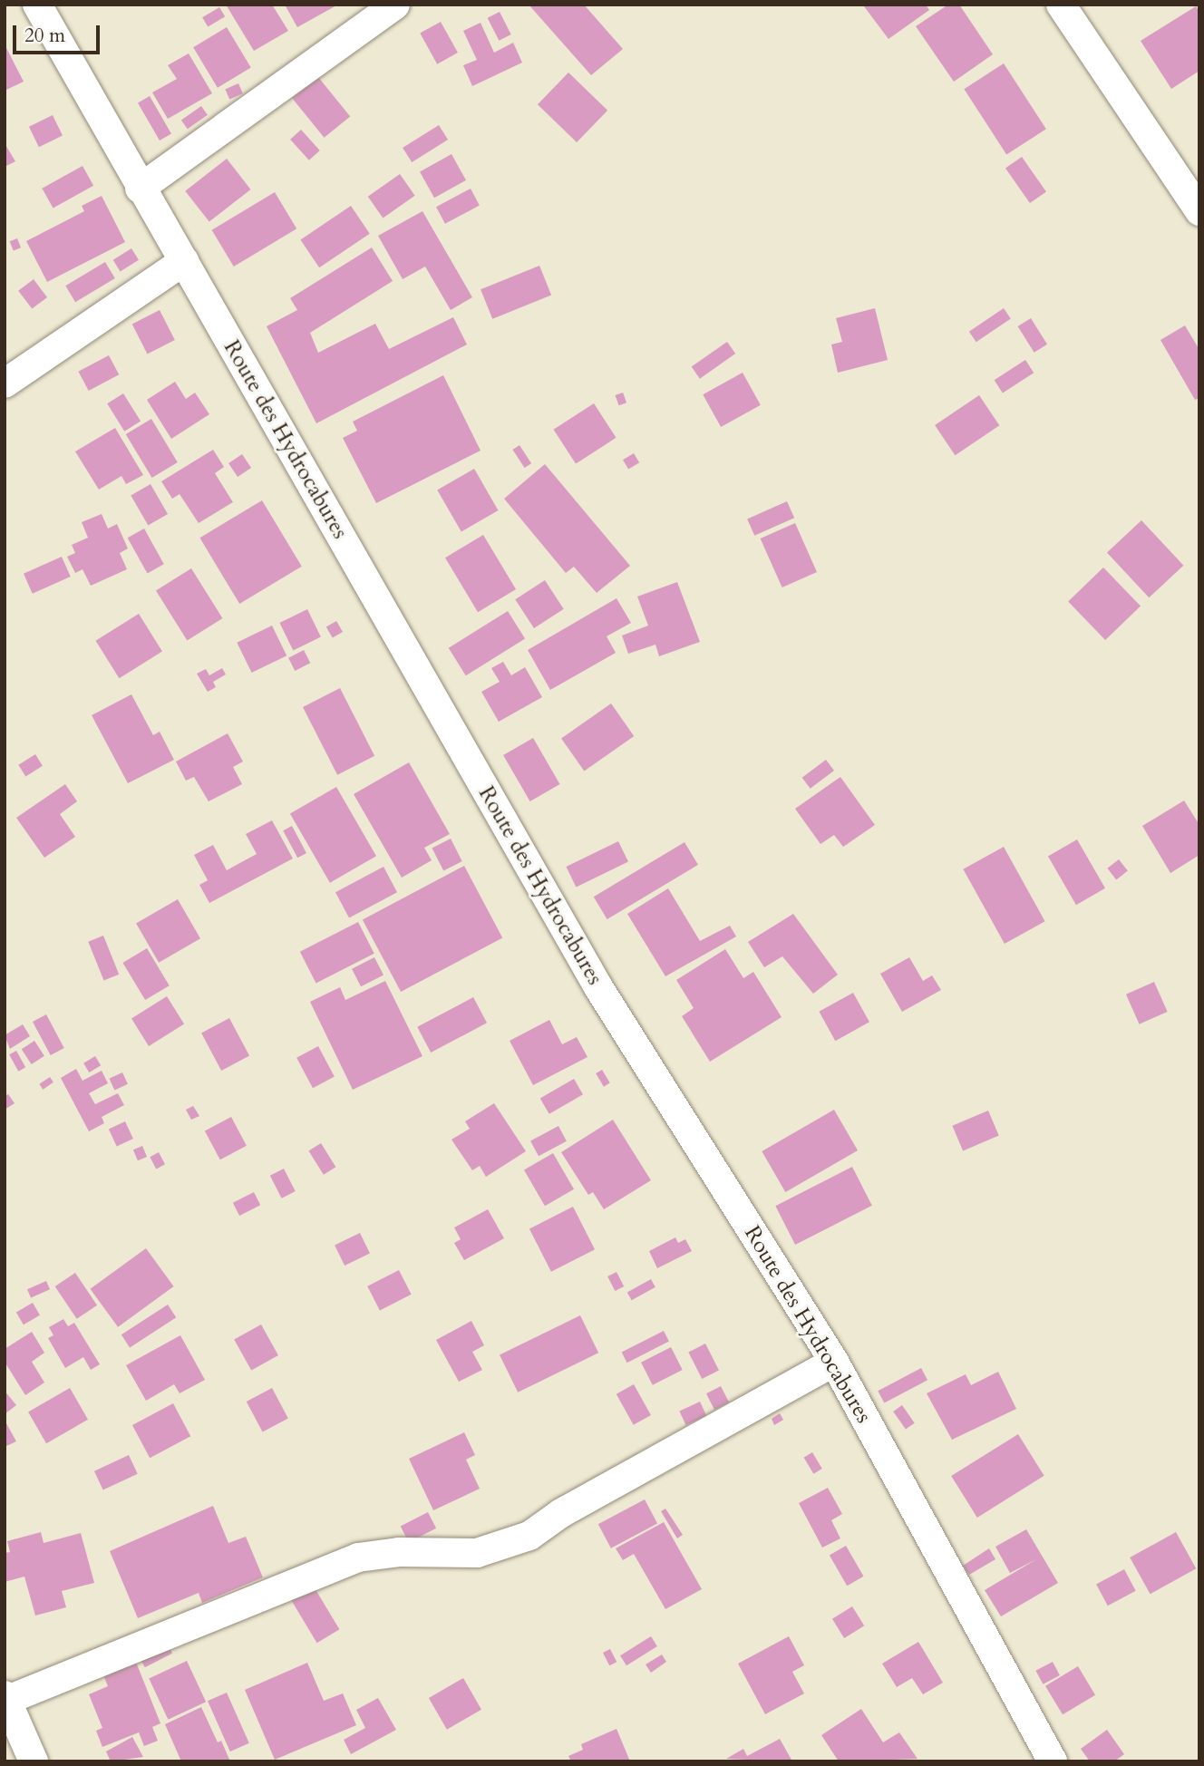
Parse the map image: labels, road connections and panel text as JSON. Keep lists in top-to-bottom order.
{
  "streets": {
    "street": ["Route des Hydrocabures"]
  },
  "scale_bar": "20 m"
}
